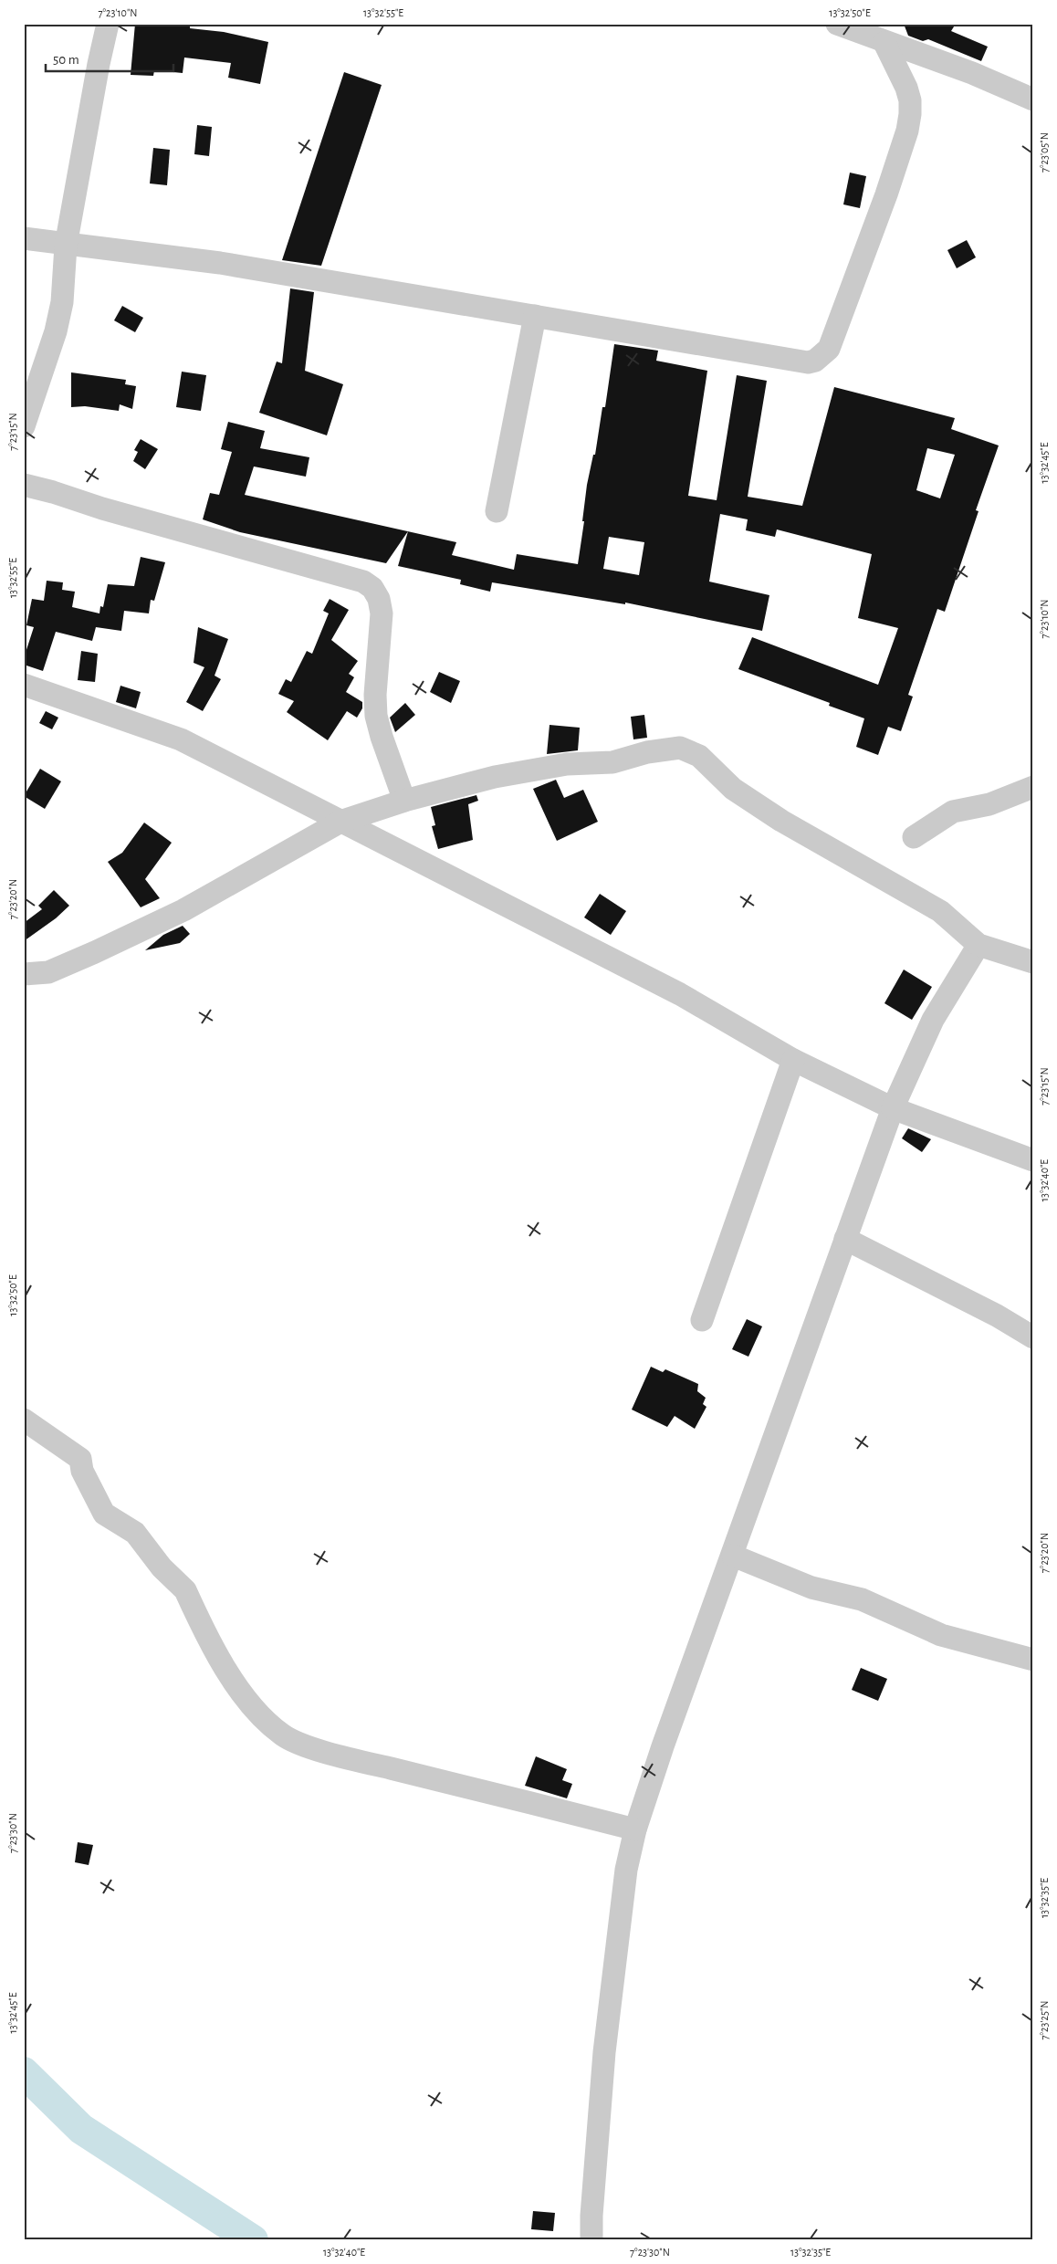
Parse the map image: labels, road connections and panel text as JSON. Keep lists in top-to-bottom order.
{
  "scale_bar": "50 m",
  "coordinates": [
    "7°23'10\"N",
    "13°32'55\"E",
    "13°32'50\"E",
    "7°23'05\"N",
    "7°23'15\"N",
    "13°32'45\"E",
    "7°23'20\"N",
    "13°32'40\"E",
    "7°23'30\"N",
    "13°32'35\"E",
    "7°23'25\"N"
  ]
}
